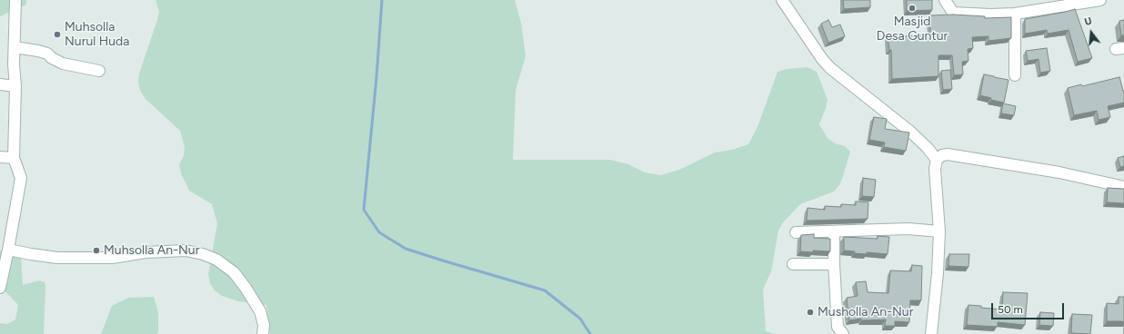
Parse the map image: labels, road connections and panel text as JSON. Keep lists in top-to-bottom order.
{
  "places": [
    "Masjid Desa Guntur",
    "Muhsolla Nurul Huda",
    "Muhsolla An-Nur",
    "Musholla An-Nur"
  ],
  "scale_bar": "50 m",
  "north": "top"
}
